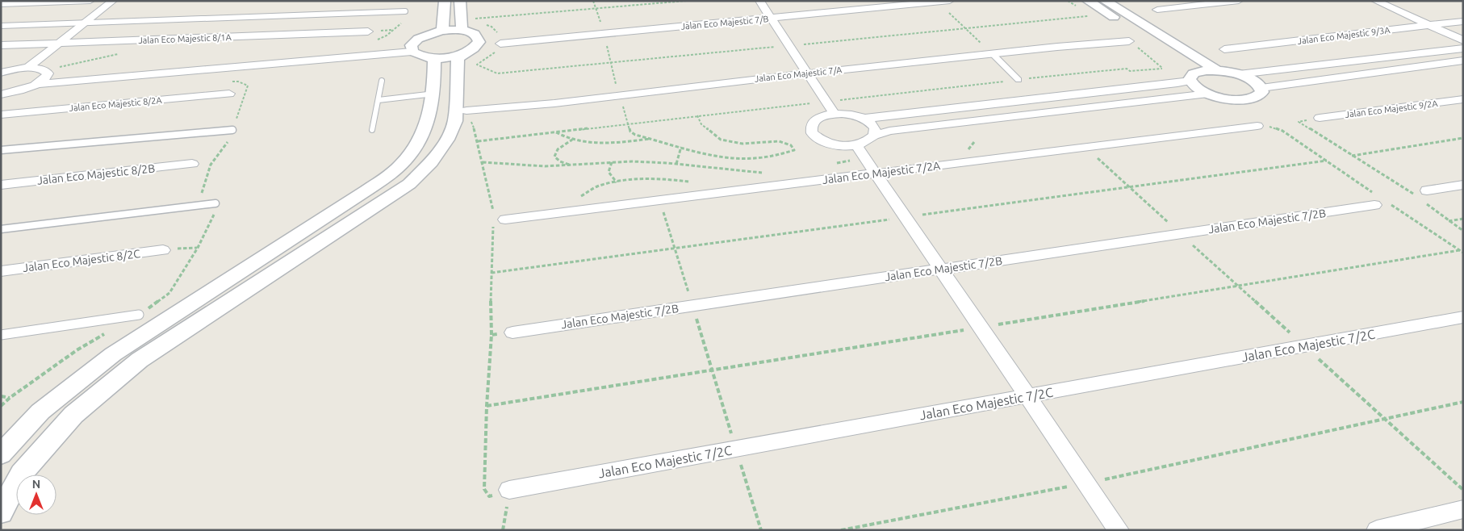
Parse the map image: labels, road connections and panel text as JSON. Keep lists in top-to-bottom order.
{
  "streets": {
    "street": [
      "Jalan Eco Majestic 7/B",
      "Jalan Eco Majestic 9/3A",
      "Jalan Eco Majestic 8/1A",
      "Jalan Eco Majestic 7/A",
      "Jalan Eco Majestic 8/2A",
      "Jalan Eco Majestic 9/2A",
      "Jalan Eco Majestic 7/2A",
      "Jalan Eco Majestic 8/2B",
      "Jalan Eco Majestic 7/2B",
      "Jalan Eco Majestic 8/2C",
      "Jalan Eco Majestic 7/2C"
    ]
  },
  "north": "top"
}
